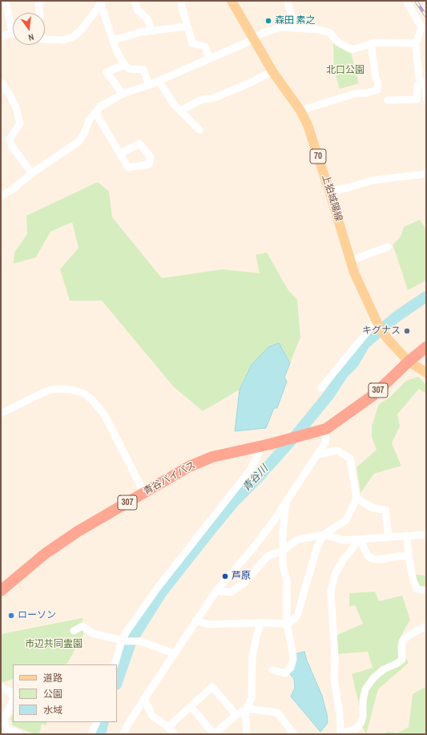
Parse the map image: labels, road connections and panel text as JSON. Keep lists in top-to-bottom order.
{
  "streets": {
    "highway": ["307", "青谷バイパス"],
    "main road": ["70", "上狛城陽線"]
  },
  "crossings": [
    ["上狛城陽線", "307"],
    ["307", "青谷バイパス"]
  ],
  "water": ["青谷川"],
  "parks": ["北口公園", "市辺共同霊園"],
  "places": [
    "森田 素之",
    "キグナス",
    "芦原",
    "ローソン"
  ],
  "legend": ["道路", "公園", "水域"],
  "north": "bottom"
}
